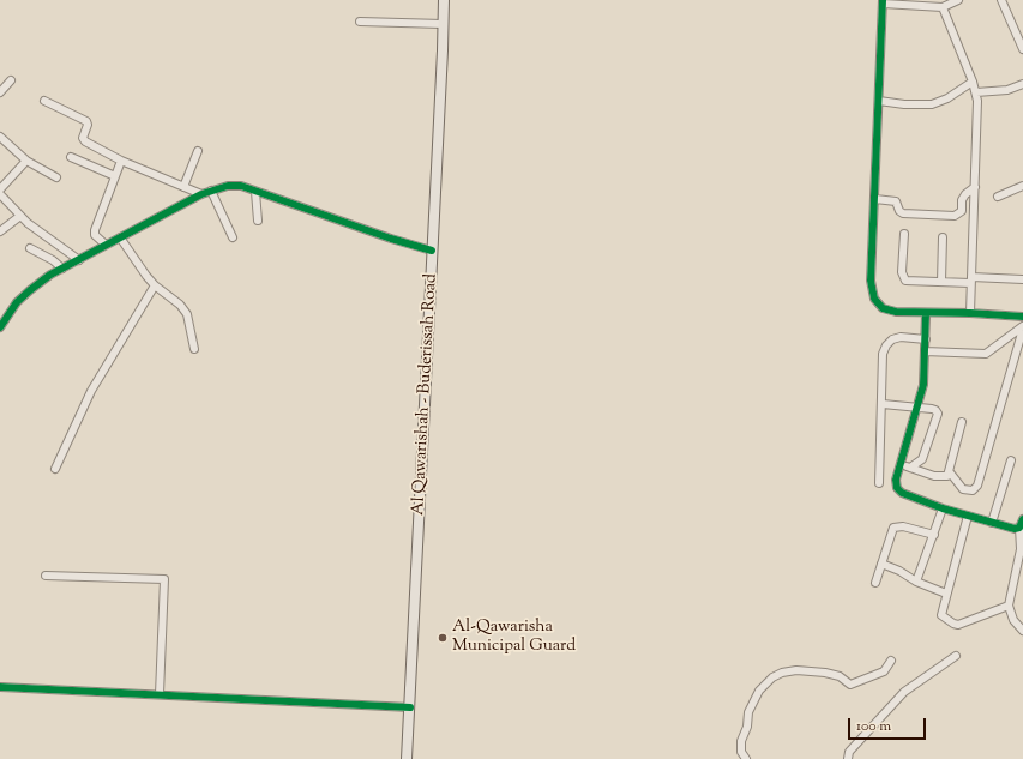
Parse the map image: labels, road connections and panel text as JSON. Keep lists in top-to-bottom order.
{
  "streets": {
    "main road": ["Al Qawarishah - Buderissah Road"]
  },
  "places": ["Al-Qawarisha Municipal Guard"],
  "scale_bar": "100 m"
}
